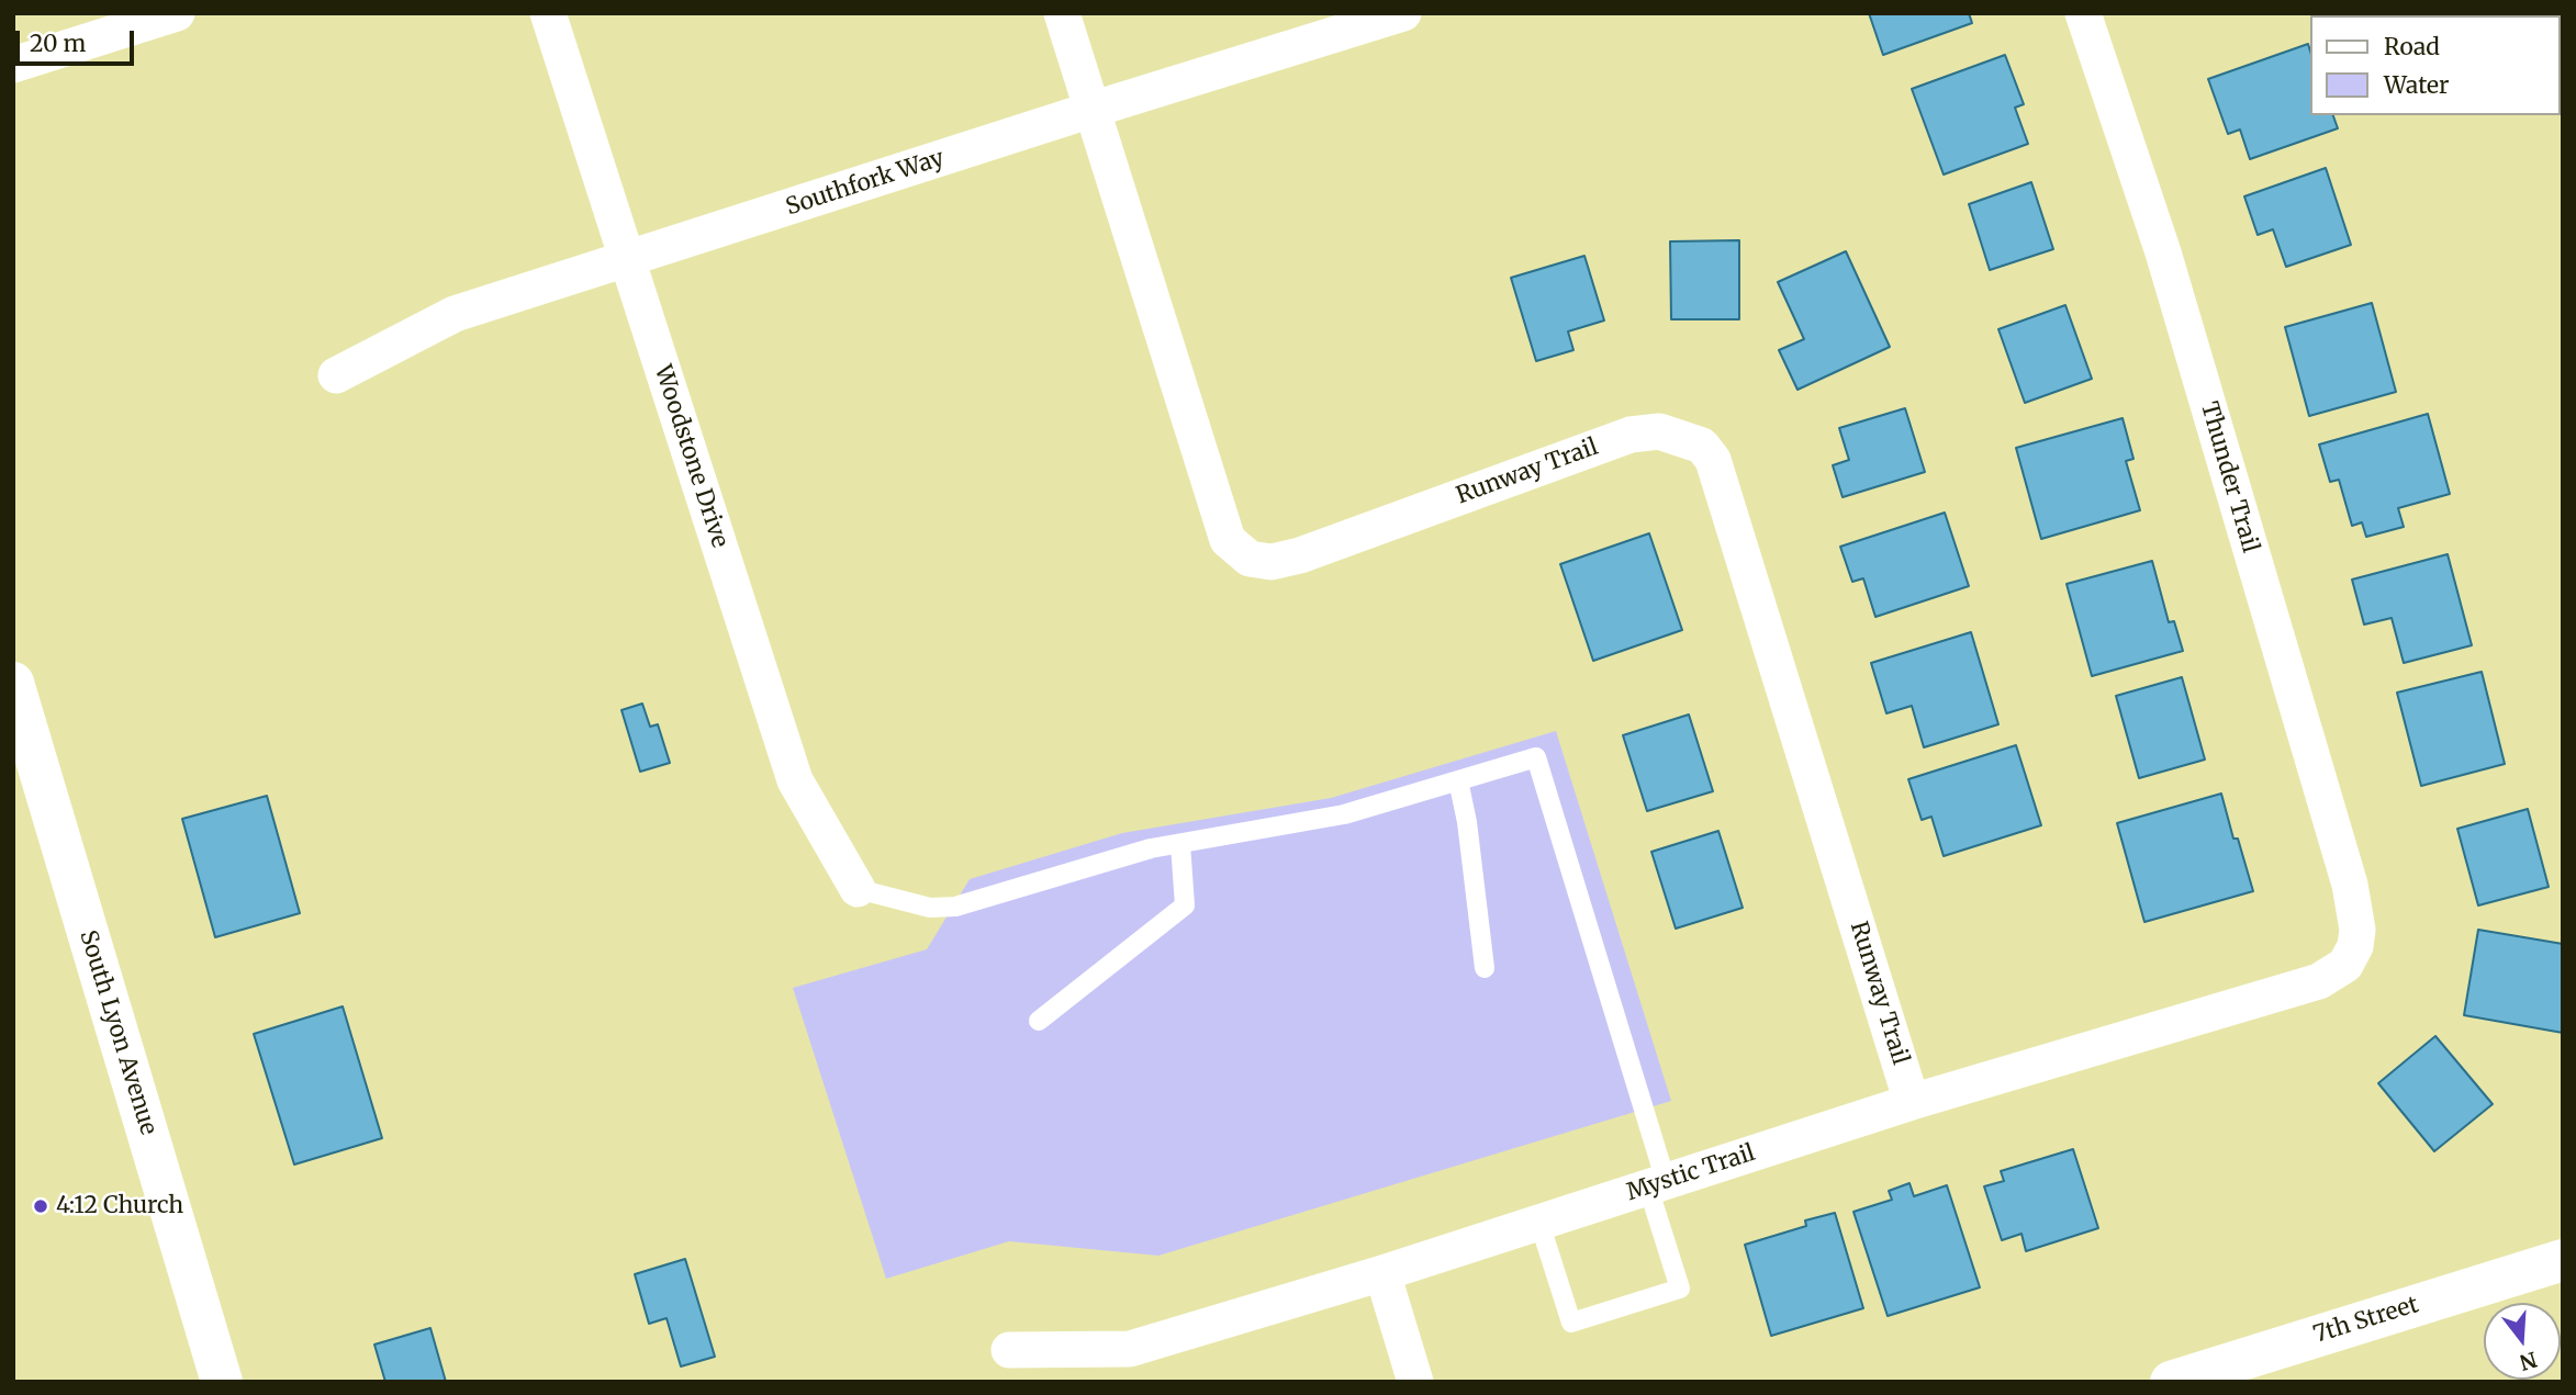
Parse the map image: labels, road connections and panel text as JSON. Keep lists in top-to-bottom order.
{
  "streets": {
    "street": [
      "Southfork Way",
      "Woodstone Drive",
      "Runway Trail",
      "Thunder Trail",
      "South Lyon Avenue",
      "Mystic Trail",
      "7th Street"
    ]
  },
  "crossings": [
    ["Southfork Way", "Woodstone Drive"],
    ["Southfork Way", "Runway Trail"],
    ["Runway Trail", "Mystic Trail"],
    ["Thunder Trail", "Mystic Trail"]
  ],
  "places": ["4:12 Church"],
  "legend": ["Road", "Water"],
  "scale_bar": "20 m",
  "north": "bottom"
}
